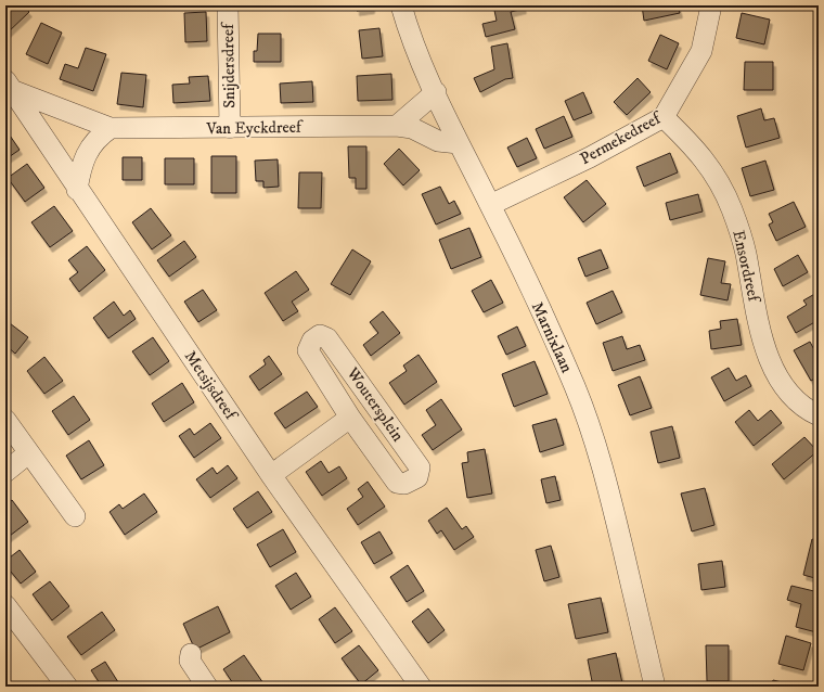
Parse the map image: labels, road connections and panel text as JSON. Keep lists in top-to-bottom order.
{
  "streets": {
    "street": [
      "Snijdersdreef",
      "Van Eyckdreef",
      "Permekedreef",
      "Ensordreef",
      "Marnixlaan",
      "Metsijsdreef",
      "Woutersplein"
    ]
  },
  "crossings": [
    ["Snijdersdreef", "Van Eyckdreef"],
    ["Van Eyckdreef", "Marnixlaan"],
    ["Van Eyckdreef", "Metsijsdreef"],
    ["Permekedreef", "Ensordreef"],
    ["Permekedreef", "Marnixlaan"],
    ["Metsijsdreef", "Woutersplein"]
  ]
}
